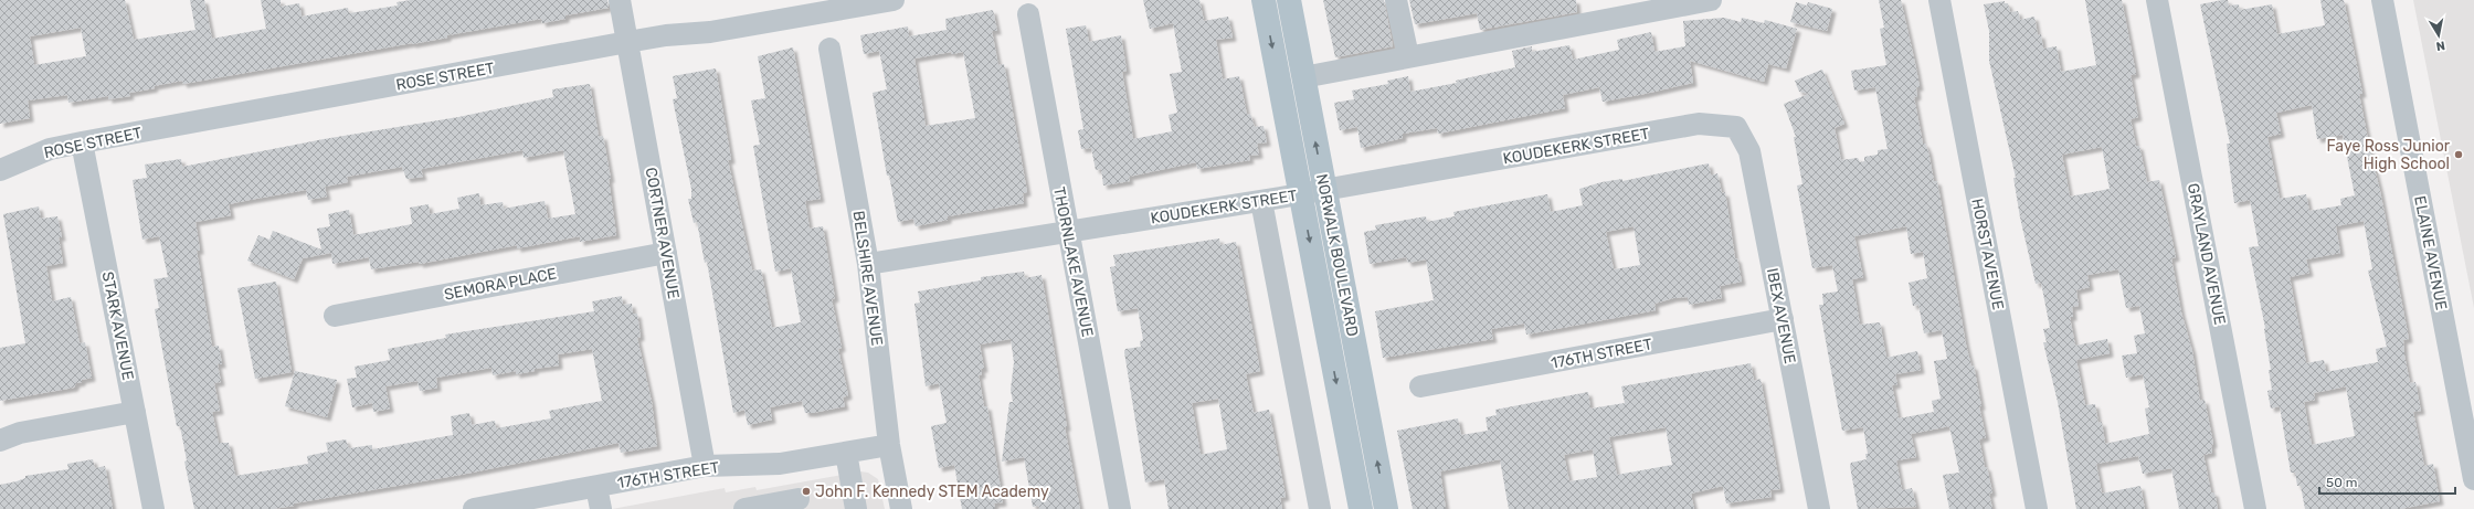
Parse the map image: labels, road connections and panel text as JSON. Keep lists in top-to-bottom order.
{
  "streets": {
    "main road": ["NORWALK BOULEVARD"],
    "street": [
      "ROSE STREET",
      "KOUDEKERK STREET",
      "CORTNER AVENUE",
      "ELAINE AVENUE",
      "HORST AVENUE",
      "GRAYLAND AVENUE",
      "THORNLAKE AVENUE",
      "BELSHIRE AVENUE",
      "SEMORA PLACE",
      "IBEX AVENUE",
      "STARK AVENUE",
      "176TH STREET"
    ]
  },
  "crossings": [
    ["ROSE STREET", "CORTNER AVENUE"],
    ["ROSE STREET", "STARK AVENUE"],
    ["KOUDEKERK STREET", "NORWALK BOULEVARD"],
    ["KOUDEKERK STREET", "THORNLAKE AVENUE"],
    ["KOUDEKERK STREET", "BELSHIRE AVENUE"],
    ["KOUDEKERK STREET", "IBEX AVENUE"],
    ["CORTNER AVENUE", "SEMORA PLACE"],
    ["CORTNER AVENUE", "176TH STREET"],
    ["BELSHIRE AVENUE", "176TH STREET"],
    ["IBEX AVENUE", "176TH STREET"]
  ],
  "places": ["Faye Ross Junior High School", "John F. Kennedy STEM Academy"],
  "scale_bar": "50 m",
  "north": "bottom"
}
